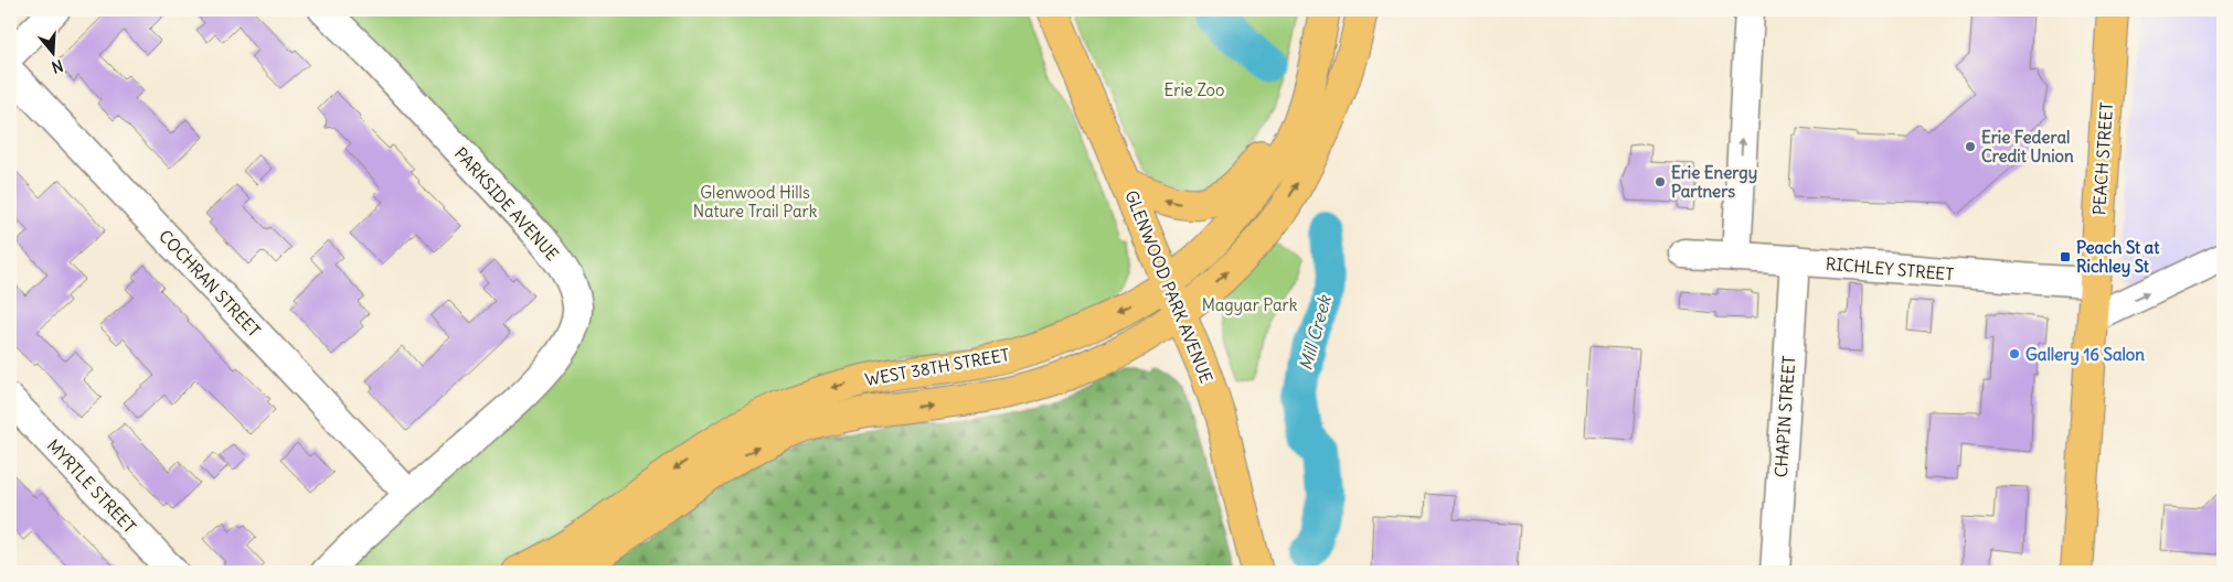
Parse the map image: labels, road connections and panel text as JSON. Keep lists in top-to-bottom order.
{
  "streets": {
    "main road": ["PEACH STREET", "GLENWOOD PARK AVENUE", "WEST 38TH STREET"],
    "street": [
      "PARKSIDE AVENUE",
      "RICHLEY STREET",
      "COCHRAN STREET",
      "CHAPIN STREET",
      "MYRTLE STREET"
    ]
  },
  "crossings": [
    ["PEACH STREET", "RICHLEY STREET"],
    ["PARKSIDE AVENUE", "COCHRAN STREET"],
    ["RICHLEY STREET", "CHAPIN STREET"],
    ["GLENWOOD PARK AVENUE", "WEST 38TH STREET"]
  ],
  "water": ["Mill Creek"],
  "parks": ["Erie Zoo", "Glenwood Hills Nature Trail Park", "Magyar Park"],
  "places": {
    "other": ["Erie Federal Credit Union", "Erie Energy Partners", "Gallery 16 Salon"],
    "transit": ["Peach St at Richley St"]
  },
  "north": "bottom"
}
